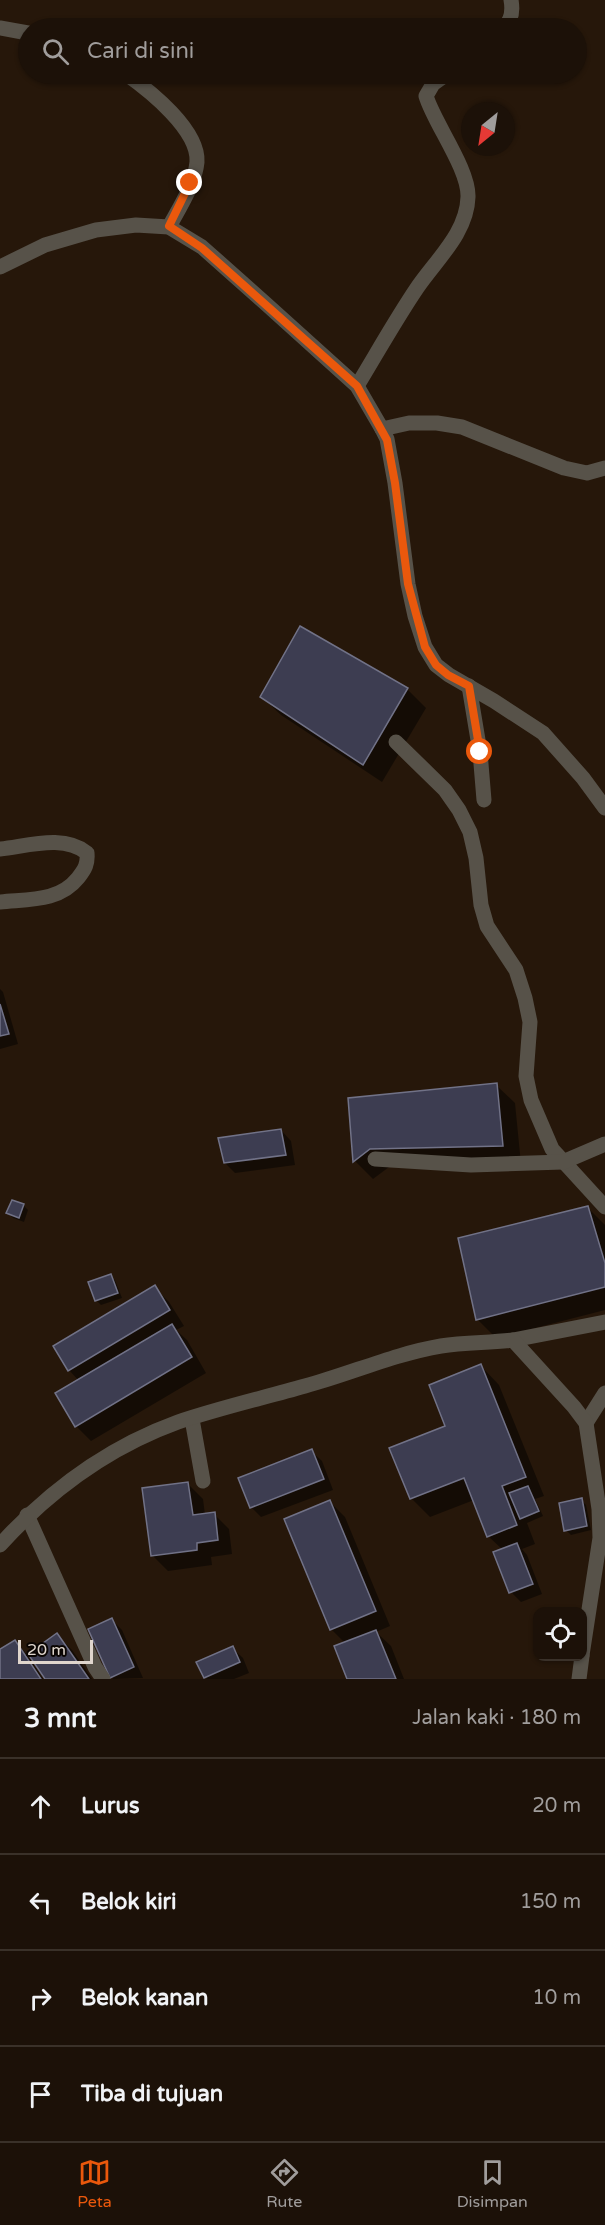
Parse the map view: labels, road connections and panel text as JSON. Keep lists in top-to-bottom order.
{
  "scale_bar": "20 m",
  "north": "bottom left",
  "page": {
    "search": "Cari di sini",
    "scale": "20 m",
    "heading": ["3 mnt", "Jalan kaki · 180 m"],
    "list": [
      ["Lurus", "20 m"],
      ["Belok kiri", "150 m"],
      ["Belok kanan", "10 m"],
      "Tiba di tujuan"
    ],
    "nav": ["Peta", "Rute", "Disimpan"]
  }
}
